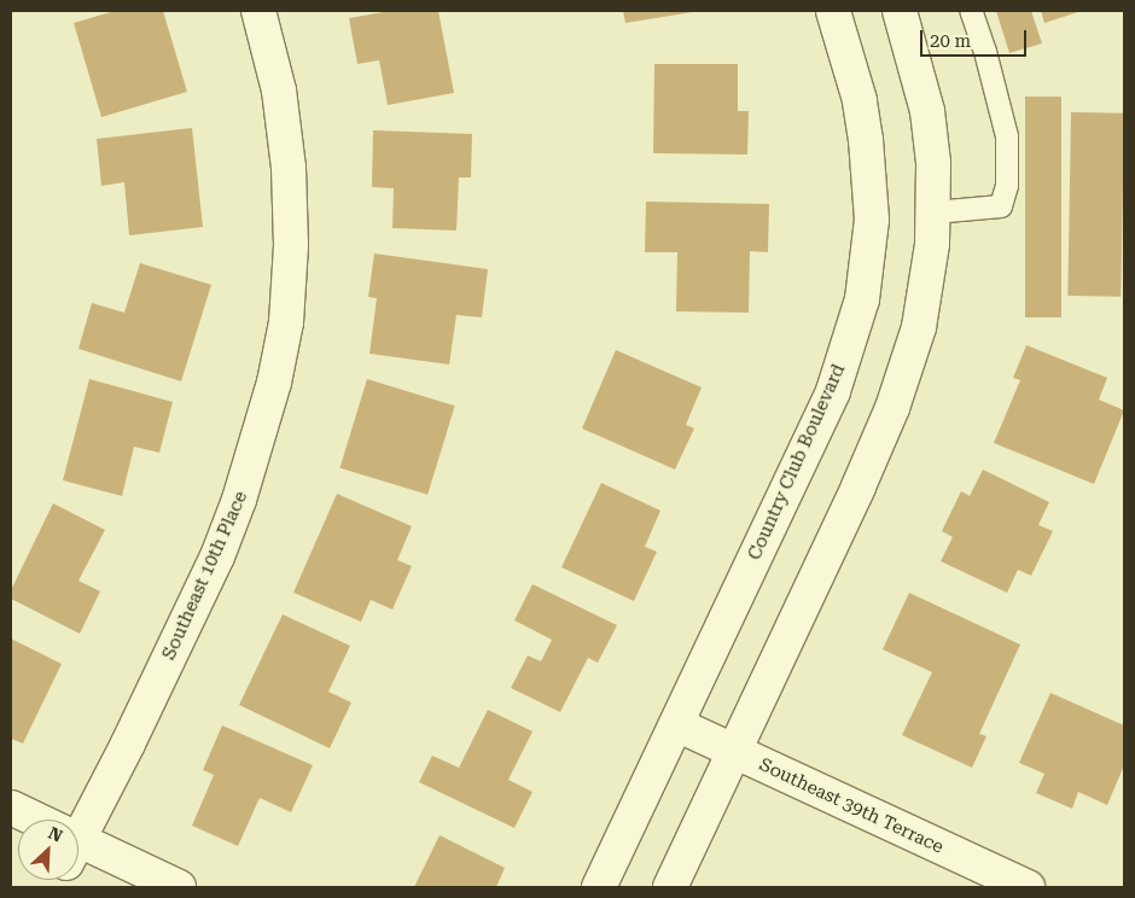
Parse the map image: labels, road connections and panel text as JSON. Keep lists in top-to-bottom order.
{
  "streets": {
    "main road": ["Country Club Boulevard", "Southeast 10th Place", "Southeast 39th Terrace"]
  },
  "crossings": [
    ["Country Club Boulevard", "Southeast 39th Terrace"]
  ],
  "scale_bar": "20 m",
  "north": "top right"
}
